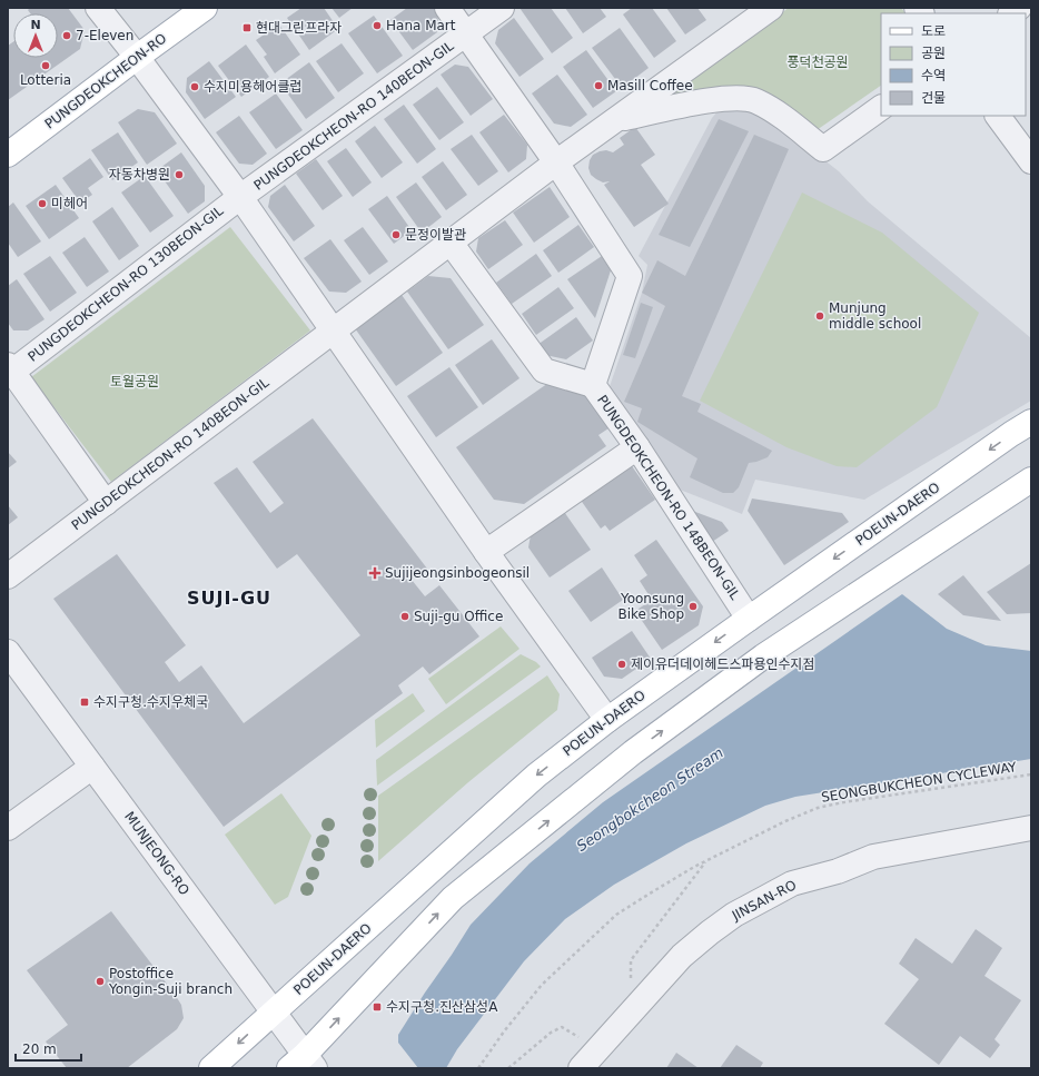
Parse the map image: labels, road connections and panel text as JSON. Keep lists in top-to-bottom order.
{
  "streets": {
    "main road": ["PUNGDEOKCHEON-RO", "POEUN-DAERO"],
    "street": [
      "PUNGDEOKCHEON-RO 140BEON-GIL",
      "PUNGDEOKCHEON-RO 130BEON-GIL",
      "PUNGDEOKCHEON-RO 148BEON-GIL",
      "MUNJEONG-RO",
      "JINSAN-RO"
    ],
    "path": ["SEONGBUKCHEON CYCLEWAY"]
  },
  "crossings": [
    ["PUNGDEOKCHEON-RO", "PUNGDEOKCHEON-RO 140BEON-GIL"],
    ["PUNGDEOKCHEON-RO 140BEON-GIL", "PUNGDEOKCHEON-RO 130BEON-GIL"],
    ["PUNGDEOKCHEON-RO 140BEON-GIL", "PUNGDEOKCHEON-RO 148BEON-GIL"],
    ["PUNGDEOKCHEON-RO 140BEON-GIL", "POEUN-DAERO"],
    ["PUNGDEOKCHEON-RO 148BEON-GIL", "POEUN-DAERO"],
    ["POEUN-DAERO", "MUNJEONG-RO"]
  ],
  "districts": ["SUJI-GU"],
  "water": ["Seongbokcheon Stream"],
  "parks": ["풍덕천공원", "토월공원"],
  "places": {
    "other": [
      "Hana Mart",
      "7-Eleven",
      "Lotteria",
      "Masill Coffee",
      "수지미용헤어클럽",
      "자동차병원",
      "미헤어",
      "문정이발관",
      "Munjung middle school",
      "Yoonsung Bike Shop",
      "Suji-gu Office",
      "제이유더데이헤드스파용인수지점",
      "Postoffice Yongin-Suji branch"
    ],
    "transit": ["현대그린프라자", "수지구청.수지우체국", "수지구청.진산삼성A"],
    "health": ["Sujijeongsinbogeonsil"]
  },
  "legend": [
    "도로",
    "공원",
    "수역",
    "건물"
  ],
  "scale_bar": "20 m",
  "north": "top"
}
